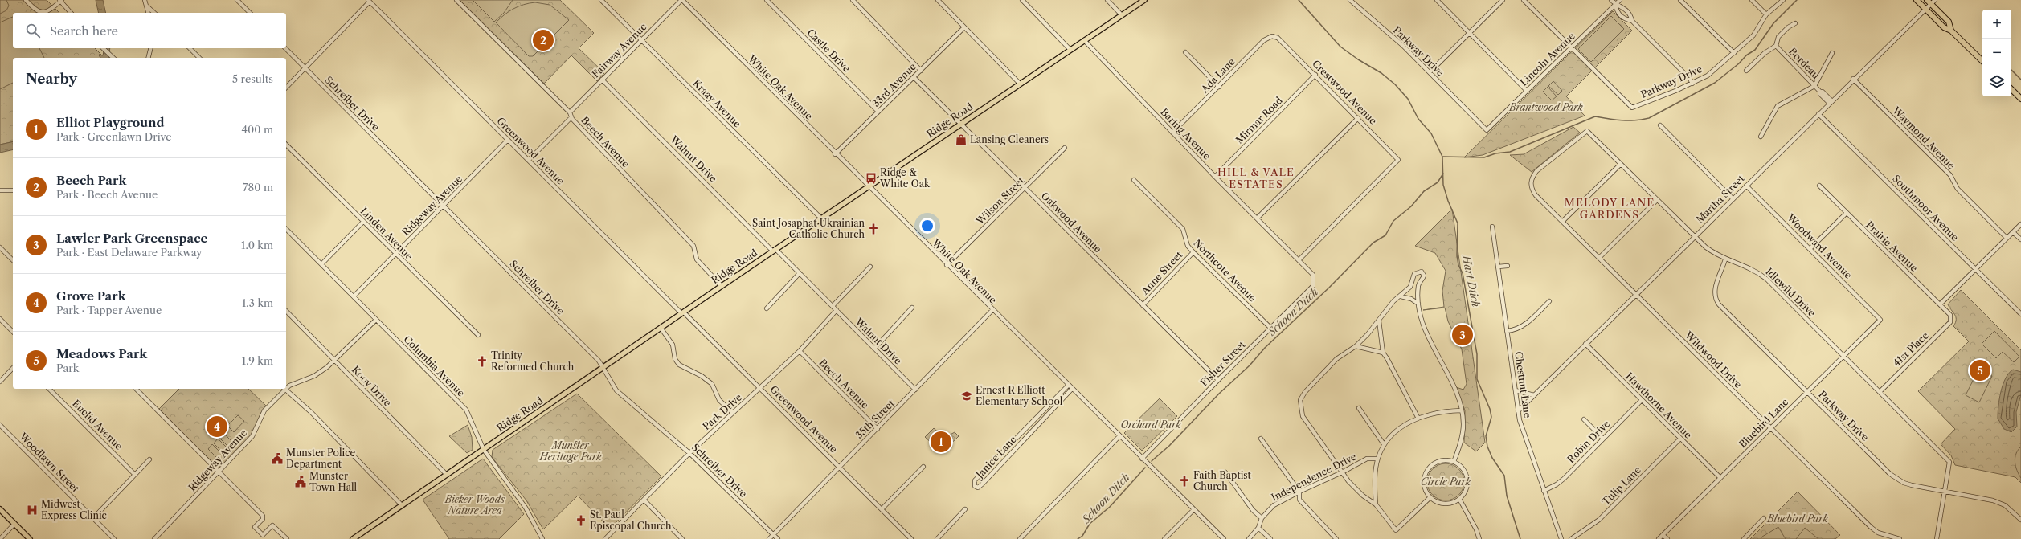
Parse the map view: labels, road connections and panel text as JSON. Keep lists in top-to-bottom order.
{
  "streets": {
    "main road": ["Ridge Road"],
    "street": [
      "Fairway Avenue",
      "Castle Drive",
      "Parkway Drive",
      "Lincoln Avenue",
      "Bordeau",
      "Ada Lane",
      "33rd Avenue",
      "White Oak Avenue",
      "Crestwood Avenue",
      "Schreiber Drive",
      "Kraay Avenue",
      "Mirmar Road",
      "Baring Avenue",
      "Waymond Avenue",
      "Beech Avenue",
      "Greenwood Avenue",
      "Walnut Drive",
      "Martha Street",
      "Wilson Street",
      "Ridgeway Avenue",
      "Southmoor Avenue",
      "Oakwood Avenue",
      "Linden Avenue",
      "Woodward Avenue",
      "Prairie Avenue",
      "Northcote Avenue",
      "Anne Street",
      "Idlewild Drive",
      "41st Place",
      "Wildwood Drive",
      "Fisher Street",
      "Columbia Avenue",
      "Chestnut Lane",
      "Kooy Drive",
      "Hawthorne Avenue",
      "Park Drive",
      "35th Street",
      "Bluebird Lane",
      "Euclid Avenue",
      "Robin Drive",
      "Janice Lane",
      "Woodlawn Street",
      "Independence Drive",
      "Tulip Lane"
    ]
  },
  "crossings": [
    ["Fairway Avenue", "White Oak Avenue"],
    ["Fairway Avenue", "Kraay Avenue"],
    ["Fairway Avenue", "Beech Avenue"],
    ["Fairway Avenue", "Walnut Drive"],
    ["Castle Drive", "33rd Avenue"],
    ["Parkway Drive", "Lincoln Avenue"],
    ["Parkway Drive", "Idlewild Drive"],
    ["Parkway Drive", "Bluebird Lane"],
    ["Bordeau", "Martha Street"],
    ["Ada Lane", "Crestwood Avenue"],
    ["Ada Lane", "Baring Avenue"],
    ["33rd Avenue", "White Oak Avenue"],
    ["33rd Avenue", "Oakwood Avenue"],
    ["White Oak Avenue", "Ridge Road"],
    ["White Oak Avenue", "Wilson Street"],
    ["White Oak Avenue", "Fisher Street"],
    ["White Oak Avenue", "35th Street"],
    ["White Oak Avenue", "Janice Lane"],
    ["Crestwood Avenue", "Mirmar Road"],
    ["Crestwood Avenue", "Baring Avenue"],
    ["Schreiber Drive", "Ridge Road"],
    ["Schreiber Drive", "Ridgeway Avenue"],
    ["Schreiber Drive", "Park Drive"],
    ["Schreiber Drive", "35th Street"],
    ["Kraay Avenue", "Ridge Road"],
    ["Ridge Road", "Baring Avenue"],
    ["Ridge Road", "Beech Avenue"],
    ["Ridge Road", "Greenwood Avenue"],
    ["Ridge Road", "Walnut Drive"],
    ["Ridge Road", "Oakwood Avenue"],
    ["Ridge Road", "Columbia Avenue"],
    ["Ridge Road", "Kooy Drive"],
    ["Mirmar Road", "Baring Avenue"],
    ["Baring Avenue", "Fisher Street"],
    ["Waymond Avenue", "Martha Street"],
    ["Beech Avenue", "Park Drive"],
    ["Beech Avenue", "35th Street"],
    ["Greenwood Avenue", "Ridgeway Avenue"],
    ["Greenwood Avenue", "Park Drive"],
    ["Greenwood Avenue", "35th Street"],
    ["Walnut Drive", "Park Drive"],
    ["Walnut Drive", "35th Street"],
    ["Martha Street", "Southmoor Avenue"],
    ["Martha Street", "Woodward Avenue"],
    ["Martha Street", "Idlewild Drive"],
    ["Martha Street", "Wildwood Drive"],
    ["Martha Street", "Chestnut Lane"],
    ["Martha Street", "Hawthorne Avenue"],
    ["Wilson Street", "Oakwood Avenue"],
    ["Ridgeway Avenue", "Linden Avenue"],
    ["Ridgeway Avenue", "Columbia Avenue"],
    ["Ridgeway Avenue", "Kooy Drive"],
    ["Oakwood Avenue", "Anne Street"],
    ["Oakwood Avenue", "Fisher Street"],
    ["Woodward Avenue", "Bluebird Lane"],
    ["Prairie Avenue", "41st Place"],
    ["Northcote Avenue", "Anne Street"],
    ["Northcote Avenue", "Fisher Street"],
    ["Idlewild Drive", "41st Place"],
    ["Idlewild Drive", "Wildwood Drive"],
    ["Idlewild Drive", "Bluebird Lane"],
    ["Wildwood Drive", "Bluebird Lane"],
    ["Chestnut Lane", "Robin Drive"],
    ["Hawthorne Avenue", "Bluebird Lane"],
    ["Hawthorne Avenue", "Robin Drive"],
    ["Hawthorne Avenue", "Tulip Lane"]
  ],
  "districts": ["HILL & VALE ESTATES", "MELODY LANE GARDENS"],
  "water": ["Hart Dtich", "Schoon Ditch"],
  "parks": [
    "Brantwood Park",
    "Orchard Park",
    "Munster Heritage Park",
    "Circle Park",
    "Bieker Woods Nature Area",
    "Bluebird Park"
  ],
  "places": {
    "shop": ["Lansing Cleaners"],
    "bus stop": ["Ridge & White Oak"],
    "church": [
      "Saint Josaphat Ukrainian Catholic Church",
      "Trinity Reformed Church",
      "Faith Baptist Church",
      "St. Paul Episcopal Church"
    ],
    "school or university": ["Ernest R Elliott Elementary School"],
    "public building": ["Munster Police Department", "Munster Town Hall"],
    "hospital": ["Midwest Express Clinic"]
  },
  "page": {
    "map_buttons": ["+", "−"],
    "search": "Search here",
    "pins": [
      "2",
      "3",
      "5",
      "4",
      "1"
    ],
    "heading": ["Nearby", "5 results"],
    "list": [
      {
        "mark": "1",
        "name": "Elliot Playground",
        "note": "Park · Greenlawn Drive",
        "value": "400 m"
      },
      {
        "mark": "2",
        "name": "Beech Park",
        "note": "Park · Beech Avenue",
        "value": "780 m"
      },
      {
        "mark": "3",
        "name": "Lawler Park Greenspace",
        "note": "Park · East Delaware Parkway",
        "value": "1.0 km"
      },
      {
        "mark": "4",
        "name": "Grove Park",
        "note": "Park · Tapper Avenue",
        "value": "1.3 km"
      },
      {
        "mark": "5",
        "name": "Meadows Park",
        "note": "Park",
        "value": "1.9 km"
      }
    ]
  }
}
